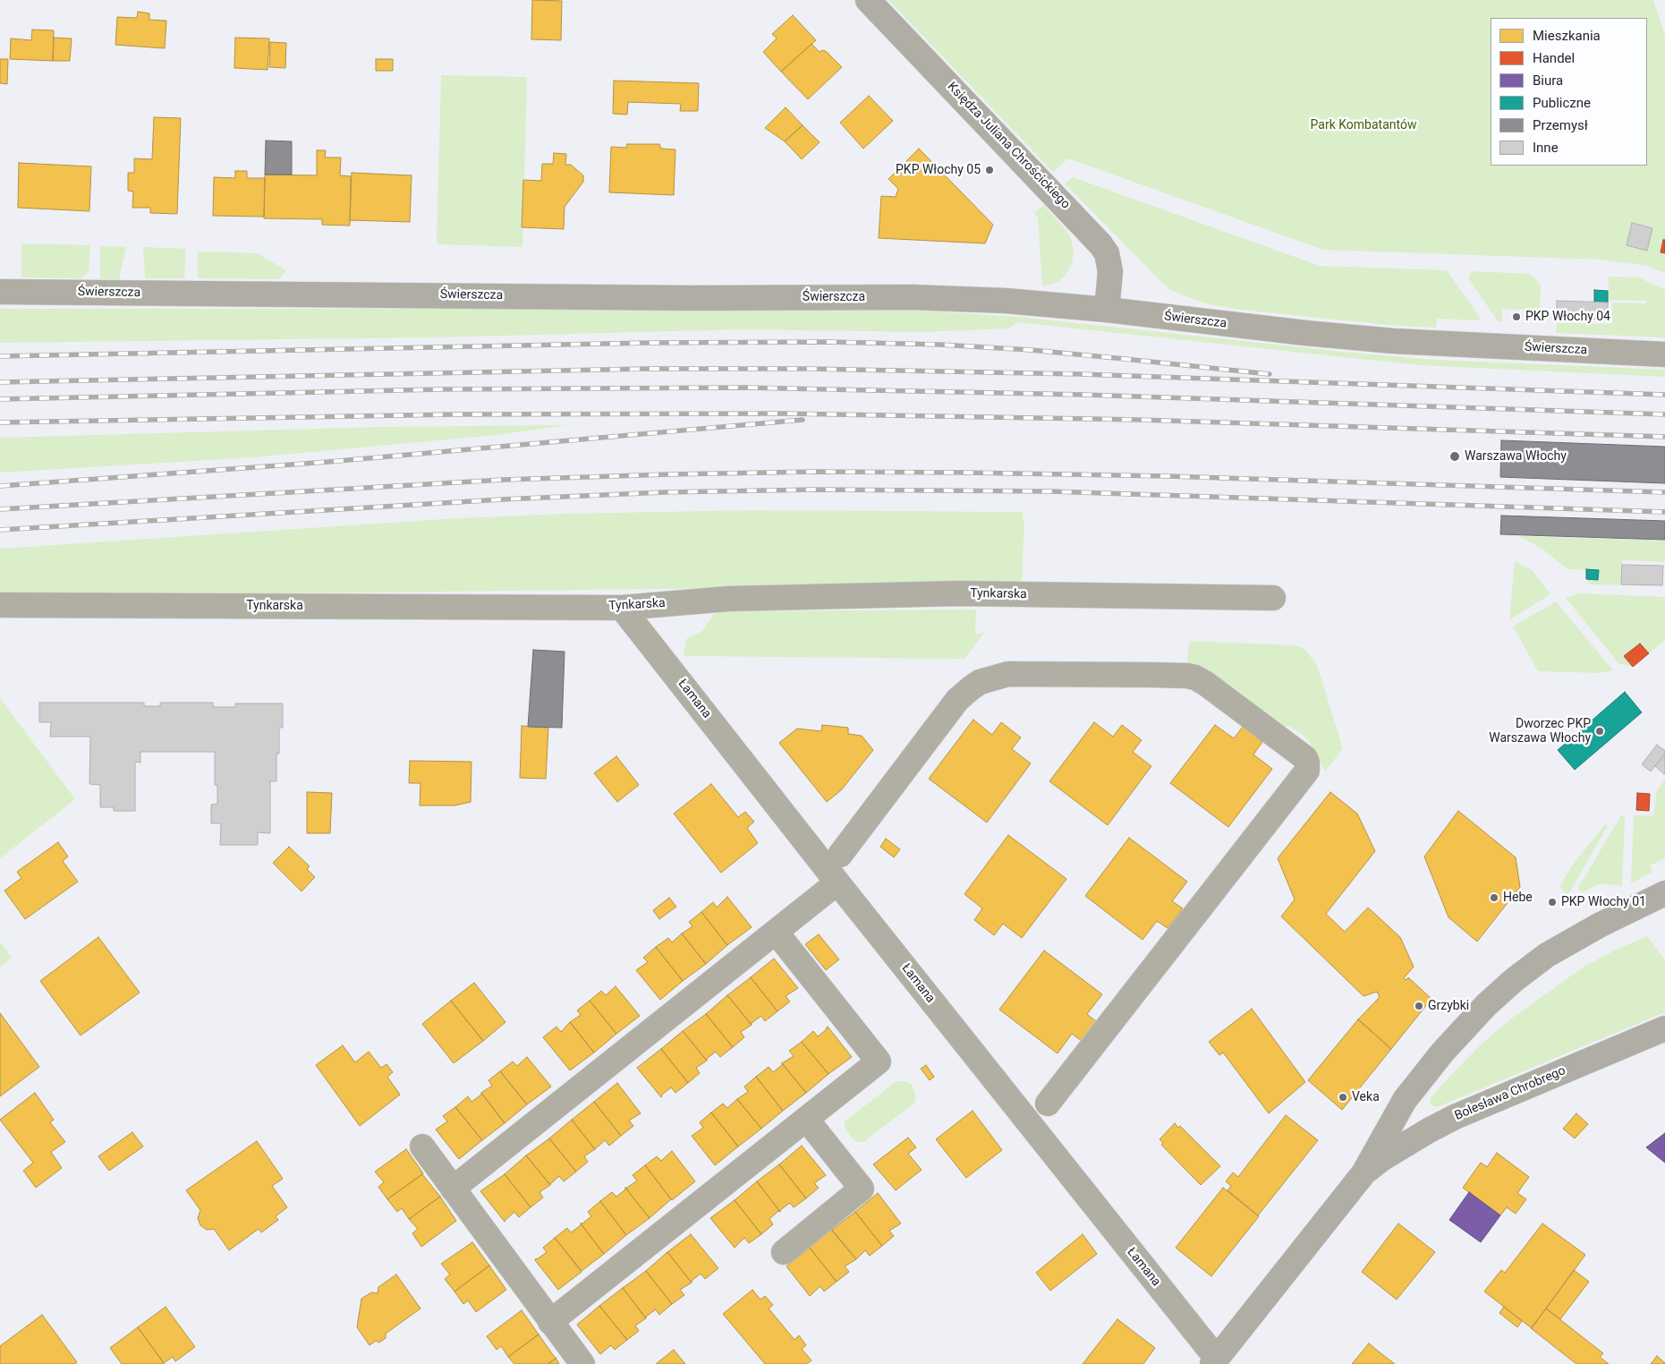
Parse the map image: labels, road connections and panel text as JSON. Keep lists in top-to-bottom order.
{
  "streets": {
    "street": [
      "Księdza Juliana Chrościckiego",
      "Świerszcza",
      "Tynkarska",
      "Łamana",
      "Bolesława Chrobrego"
    ]
  },
  "crossings": [
    ["Księdza Juliana Chrościckiego", "Świerszcza"],
    ["Tynkarska", "Łamana"],
    ["Łamana", "Bolesława Chrobrego"]
  ],
  "parks": ["Park Kombatantów"],
  "places": [
    "PKP Włochy 05",
    "PKP Włochy 04",
    "Warszawa Włochy",
    "Dworzec PKP Warszawa Włochy",
    "Hebe",
    "PKP Włochy 01",
    "Grzybki",
    "Veka"
  ],
  "legend": [
    "Mieszkania",
    "Handel",
    "Biura",
    "Publiczne",
    "Przemysł",
    "Inne"
  ]
}
